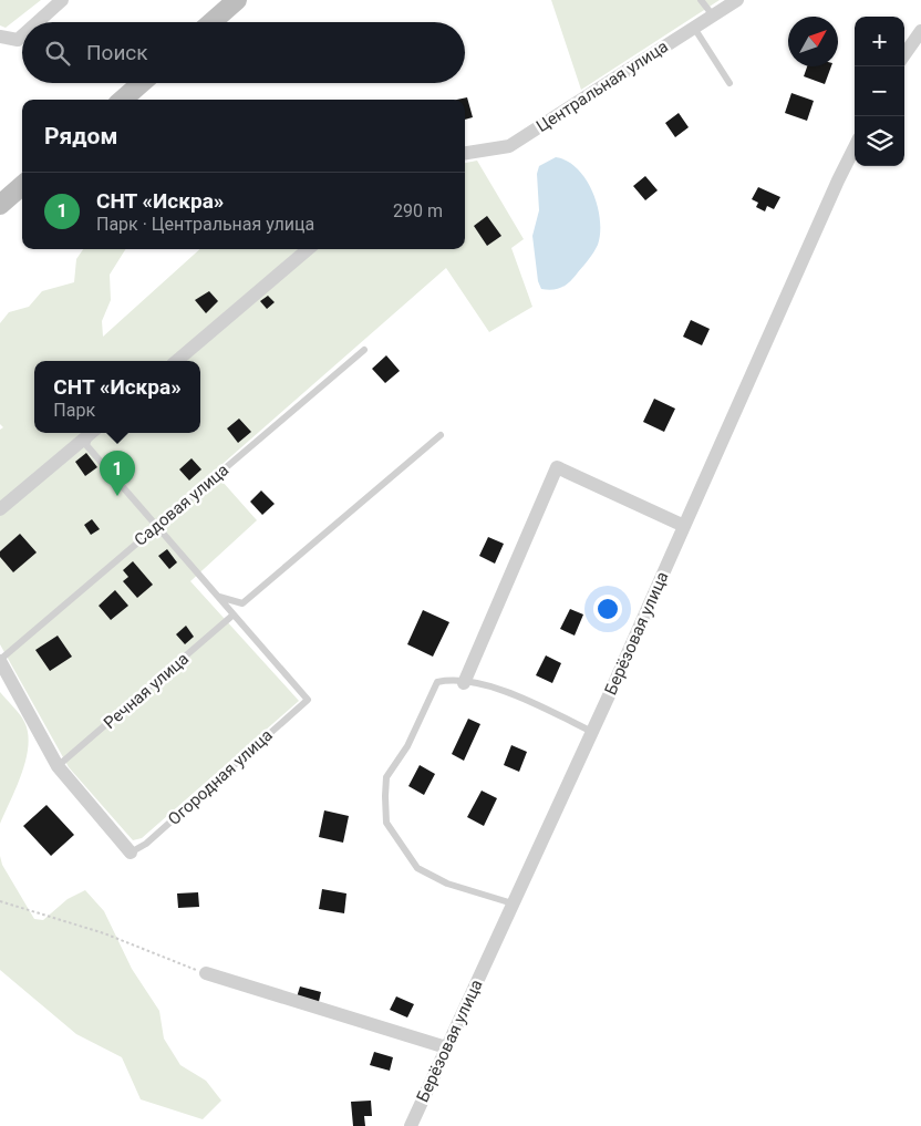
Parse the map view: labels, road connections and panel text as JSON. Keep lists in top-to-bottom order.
{
  "streets": {
    "street": ["Центральная улица", "Берёзовая улица"],
    "lane": ["Садовая улица", "Речная улица", "Огородная улица"]
  },
  "crossings": [
    ["Речная улица", "Огородная улица"]
  ],
  "north": "top right",
  "page": {
    "map_buttons": ["+", "−"],
    "search": "Поиск",
    "heading": "Рядом",
    "list": [
      {
        "mark": "1",
        "name": "СНТ «Искра»",
        "note": "Парк · Центральная улица",
        "value": "290 m"
      }
    ],
    "popup": ["СНТ «Искра»", "Парк"],
    "pins": "1"
  }
}
